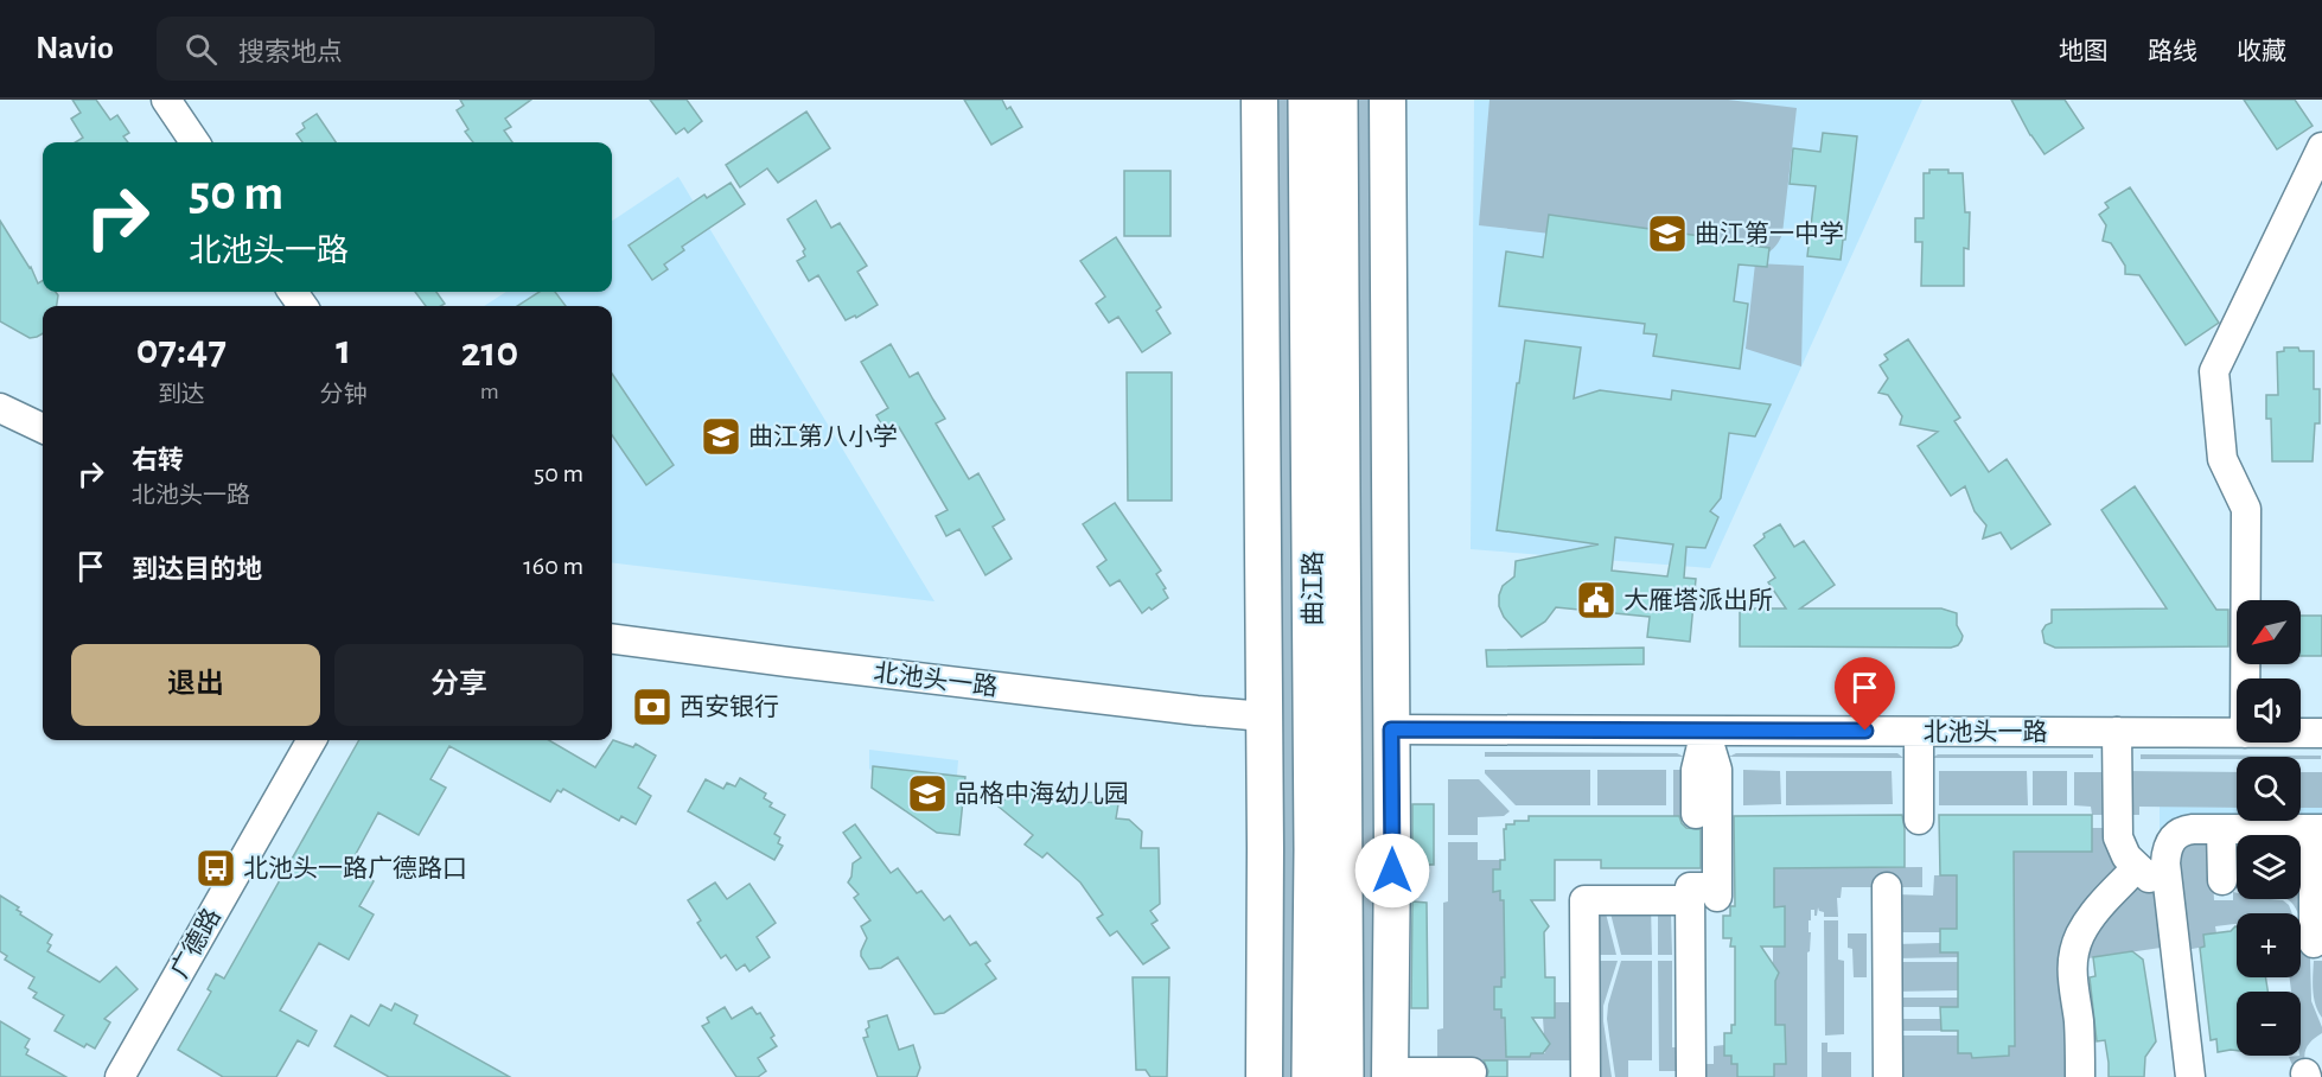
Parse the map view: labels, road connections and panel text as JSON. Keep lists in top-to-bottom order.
{
  "streets": {
    "highway": ["曲江路"],
    "street": ["北池头一路", "广德路"]
  },
  "crossings": [
    ["曲江路", "北池头一路"]
  ],
  "places": {
    "school or university": ["曲江第一中学", "曲江第八小学", "品格中海幼儿园"],
    "public building": ["大雁塔派出所"],
    "bank": ["西安银行"],
    "bus stop": ["北池头一路广德路口"]
  },
  "north": "bottom left",
  "page": {
    "header": "Navio",
    "search": "搜索地点",
    "nav": ["地图", "路线", "收藏"],
    "turn": ["50 m", "北池头一路"],
    "eta": [
      "07:47",
      "到达",
      "1",
      "分钟",
      "210",
      "m"
    ],
    "list": [
      {
        "name": "右转",
        "note": "北池头一路",
        "value": "50 m"
      },
      {
        "name": "到达目的地",
        "value": "160 m"
      }
    ],
    "map_buttons": ["+", "−"],
    "buttons": ["退出", "分享"]
  }
}
